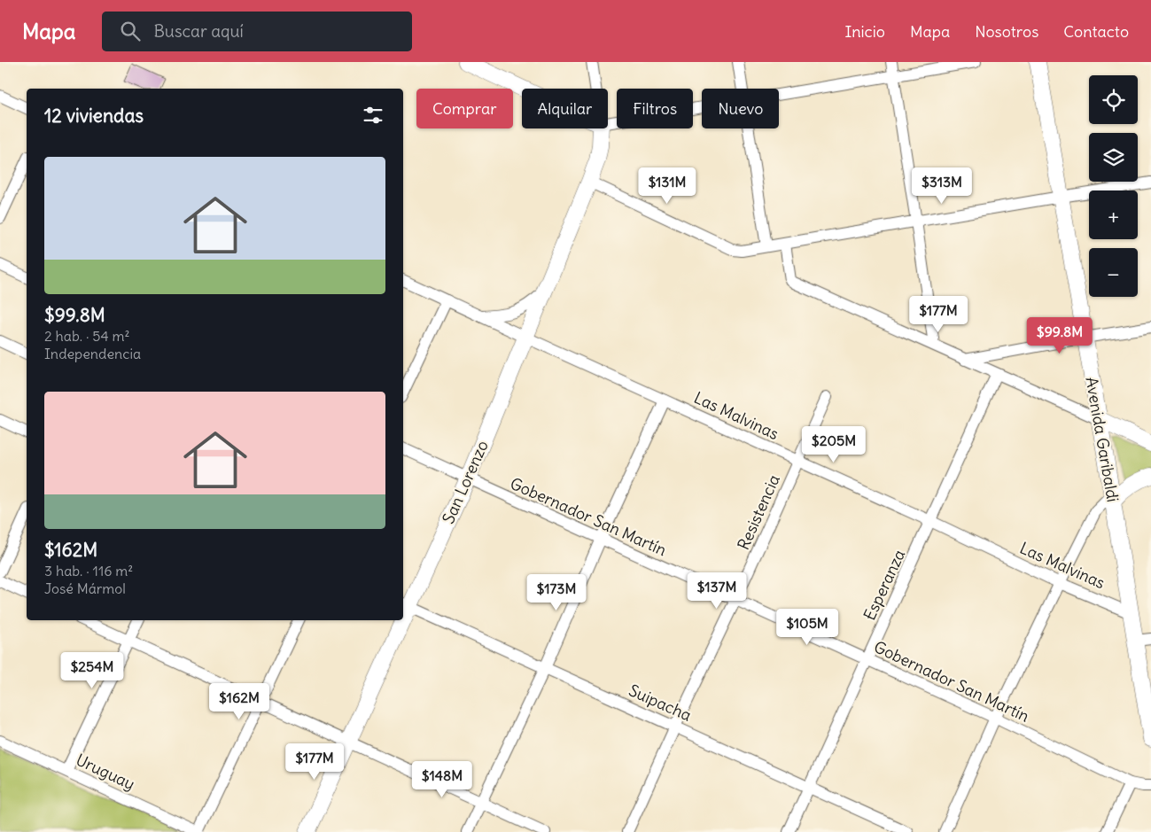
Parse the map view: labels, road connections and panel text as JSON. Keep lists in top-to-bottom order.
{
  "streets": {
    "main road": ["Avenida Garibaldi", "San Lorenzo"],
    "street": [
      "Las Malvinas",
      "Resistencia",
      "Gobernador San Martín",
      "Esperanza",
      "Suipacha",
      "Uruguay"
    ]
  },
  "crossings": [
    ["Las Malvinas", "Avenida Garibaldi"],
    ["Las Malvinas", "San Lorenzo"],
    ["Las Malvinas", "Resistencia"],
    ["Las Malvinas", "Esperanza"],
    ["San Lorenzo", "Gobernador San Martín"],
    ["San Lorenzo", "Suipacha"],
    ["Resistencia", "Gobernador San Martín"],
    ["Resistencia", "Suipacha"],
    ["Gobernador San Martín", "Esperanza"],
    ["Esperanza", "Suipacha"]
  ],
  "page": {
    "header": "Mapa",
    "search": "Buscar aquí",
    "nav": [
      "Inicio",
      "Mapa",
      "Nosotros",
      "Contacto"
    ],
    "map_buttons": ["+", "−"],
    "chip": [
      "Comprar",
      "Alquilar",
      "Filtros",
      "Nuevo"
    ],
    "heading": "12 viviendas",
    "list": [
      {
        "name": "$99.8M",
        "note": "2 hab. · 54 m² · Independencia"
      },
      {
        "name": "$162M",
        "note": "3 hab. · 116 m² · José Mármol"
      }
    ],
    "price": [
      "$131M",
      "$313M",
      "$177M",
      "$99.8M",
      "$205M",
      "$137M",
      "$173M",
      "$105M",
      "$254M",
      "$162M",
      "$177M",
      "$148M"
    ]
  }
}
